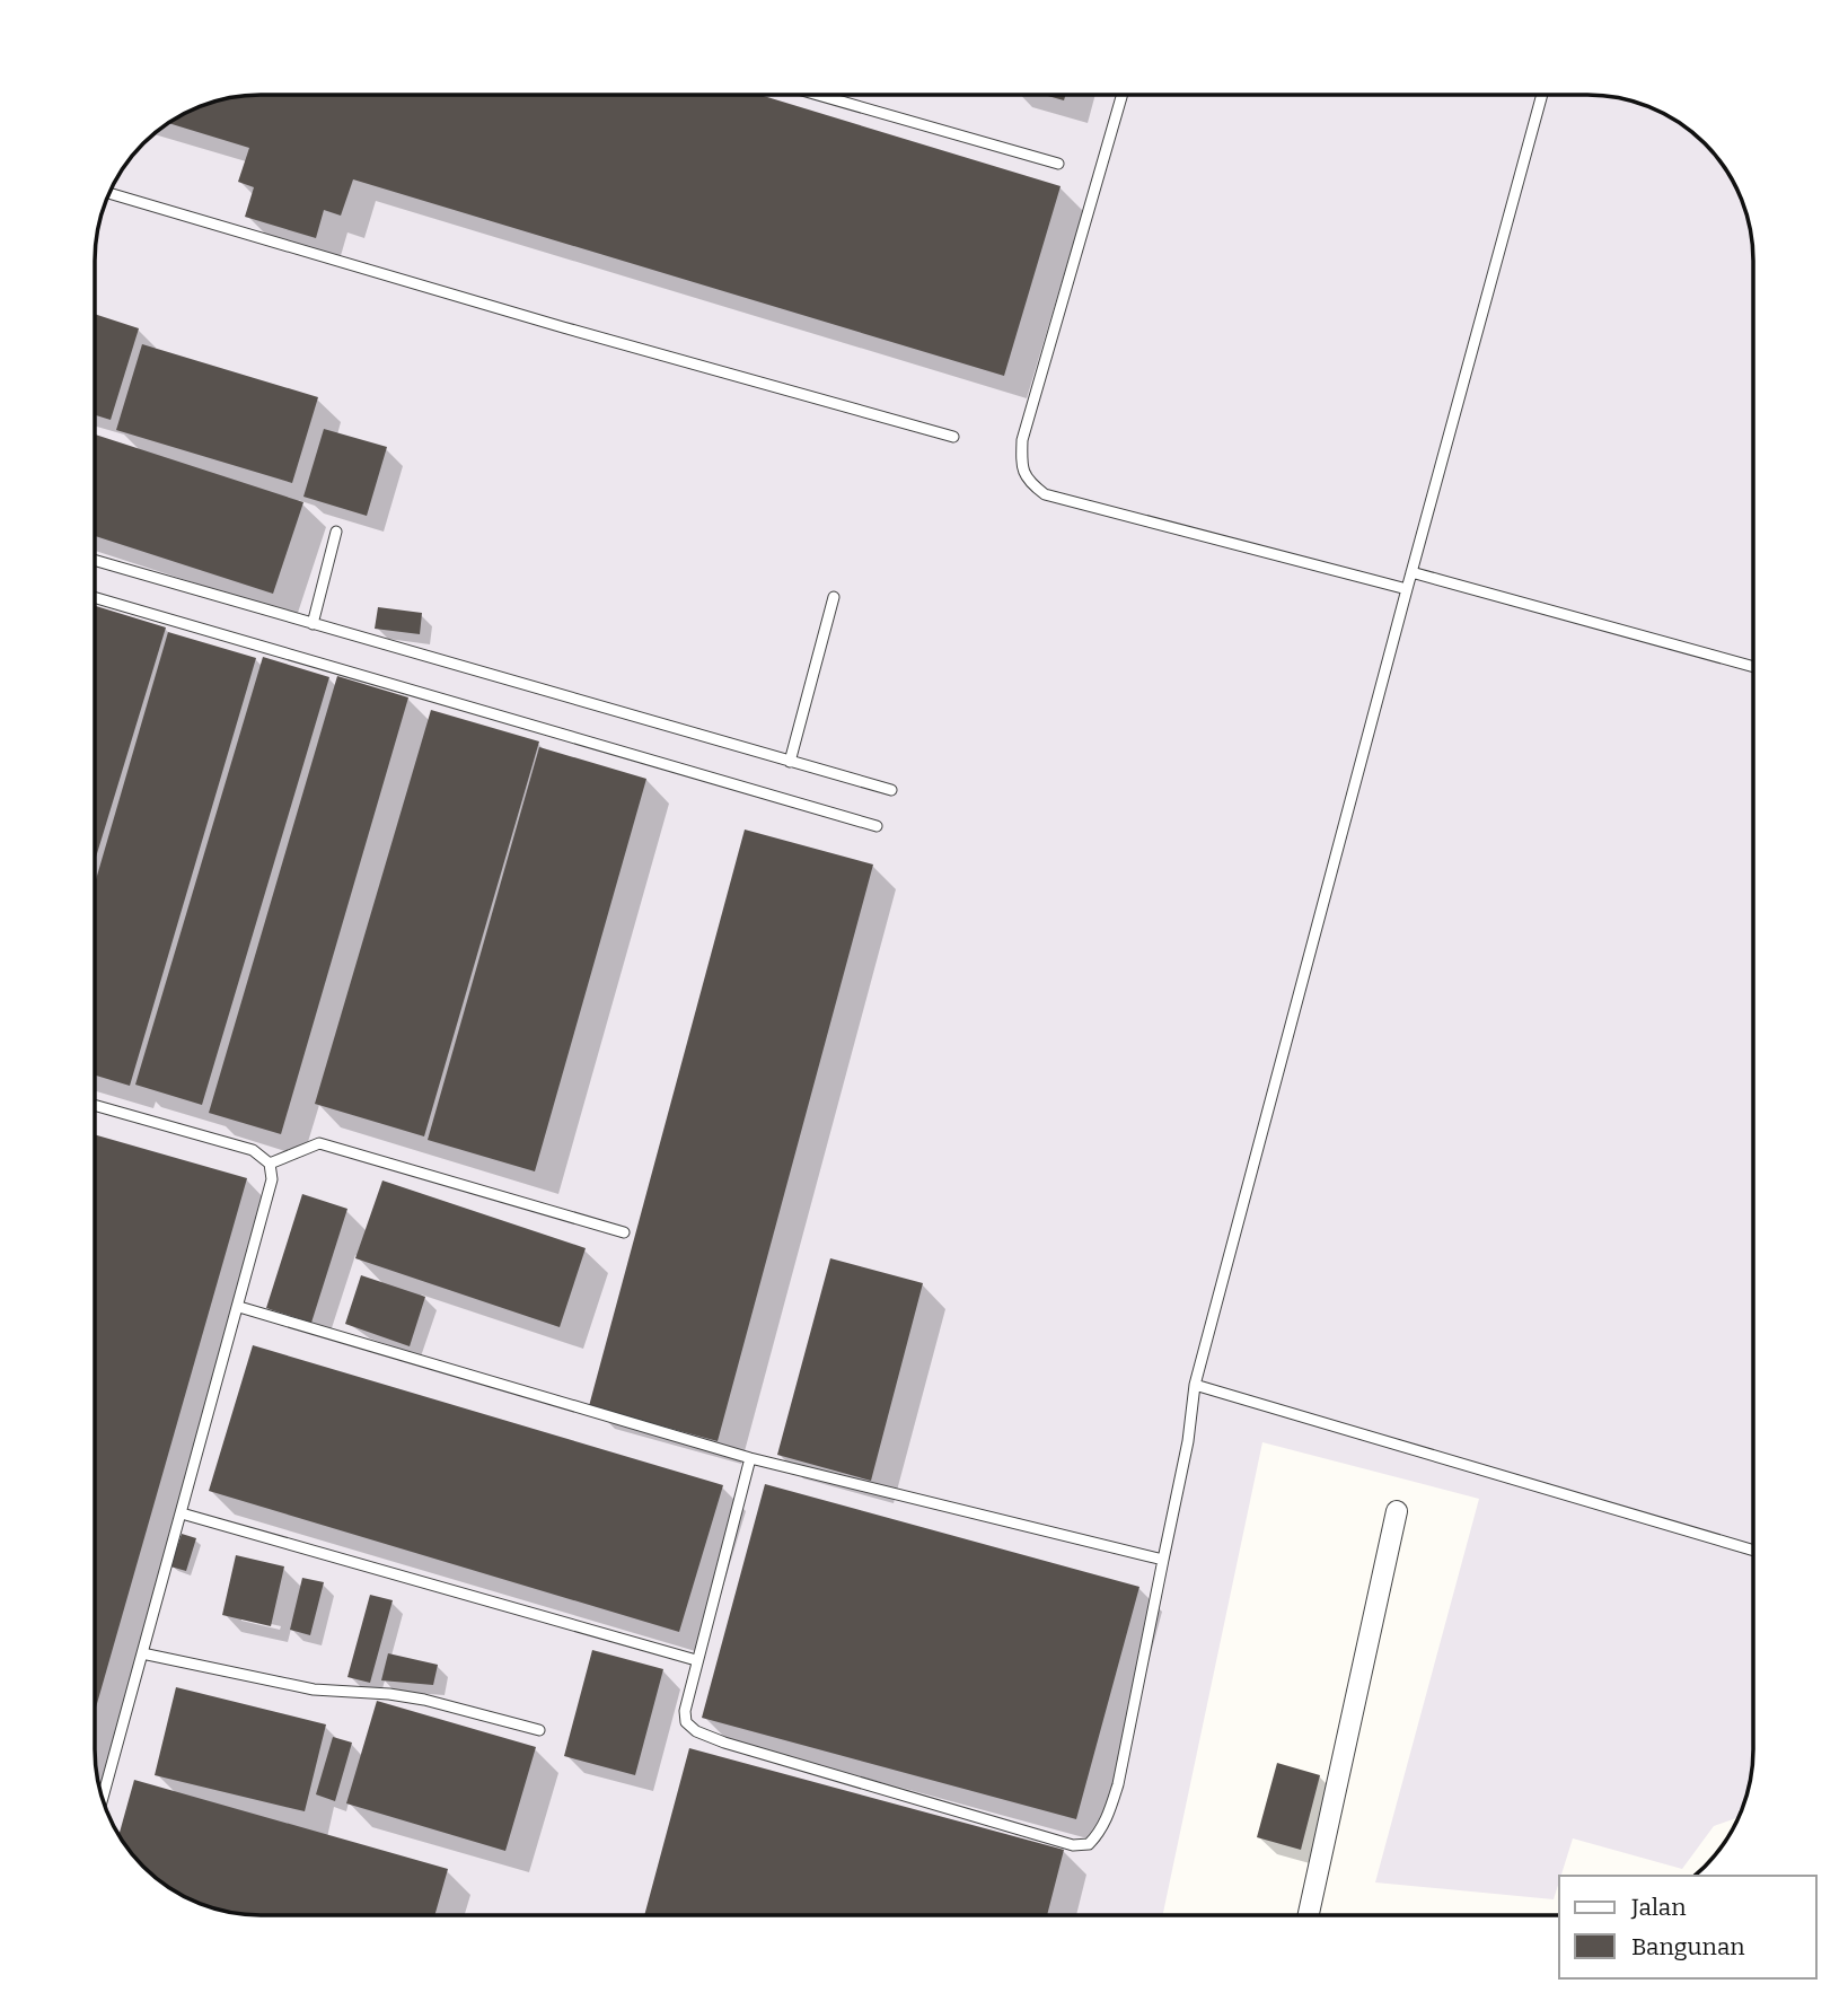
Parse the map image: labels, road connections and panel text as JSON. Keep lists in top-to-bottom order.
{
  "legend": ["Jalan", "Bangunan"]
}
